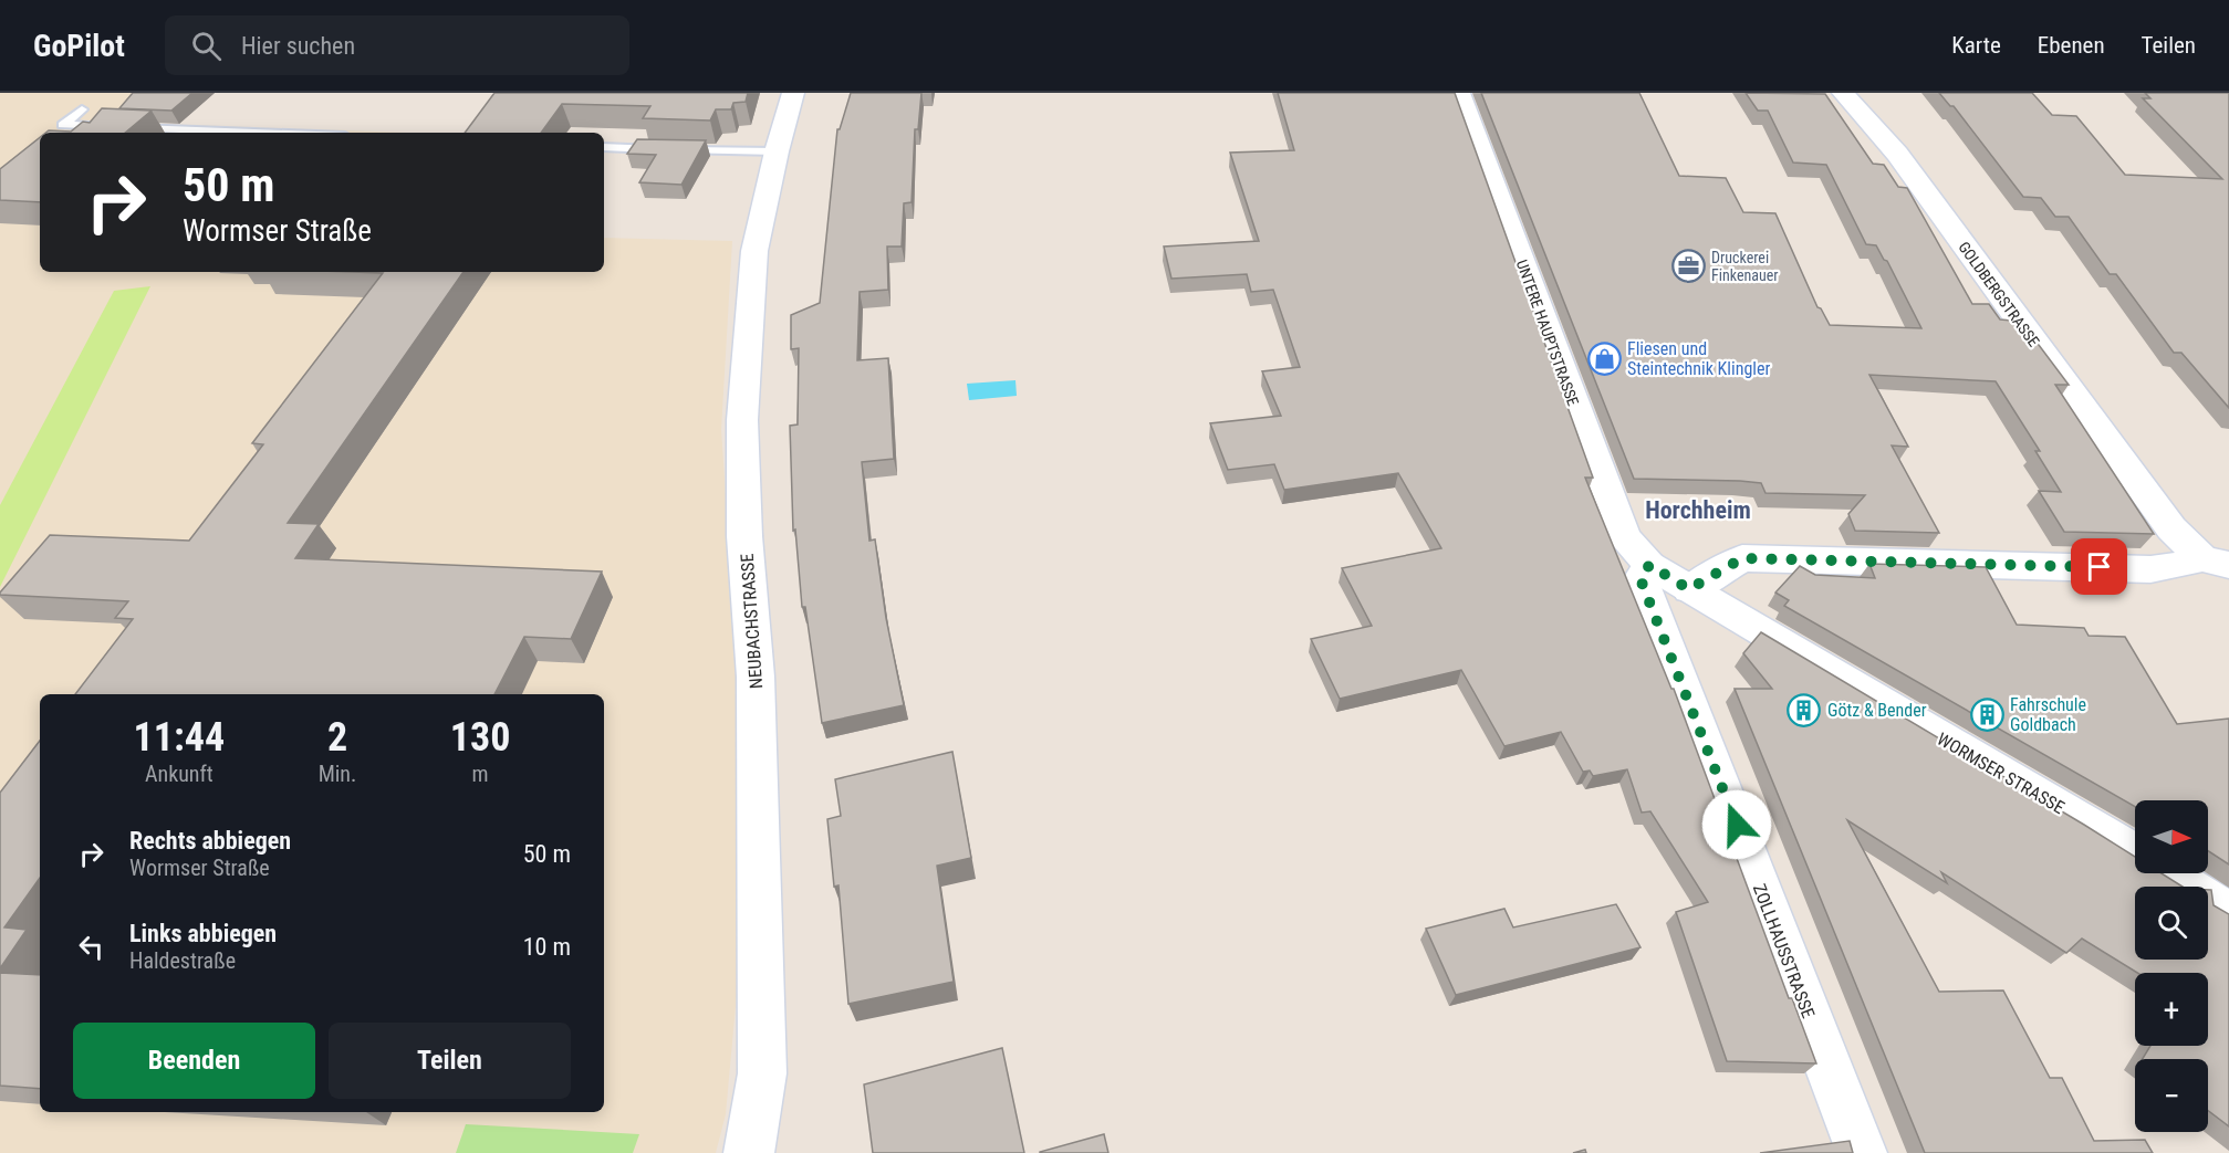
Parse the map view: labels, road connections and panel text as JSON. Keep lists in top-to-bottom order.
{
  "streets": {
    "street": [
      "GOLDBERGSTRASSE",
      "UNTERE HAUPTSTRASSE",
      "NEUBACHSTRASSE",
      "WORMSER STRASSE",
      "ZOLLHAUSSTRASSE"
    ]
  },
  "crossings": [
    ["UNTERE HAUPTSTRASSE", "WORMSER STRASSE"],
    ["UNTERE HAUPTSTRASSE", "ZOLLHAUSSTRASSE"],
    ["WORMSER STRASSE", "ZOLLHAUSSTRASSE"]
  ],
  "districts": ["Horchheim"],
  "places": {
    "office": ["Druckerei Finkenauer"],
    "shop": ["Fliesen und Steintechnik Klingler"],
    "building": ["Götz & Bender", "Fahrschule Goldbach"]
  },
  "north": "right",
  "page": {
    "header": "GoPilot",
    "search": "Hier suchen",
    "nav": ["Karte", "Ebenen", "Teilen"],
    "turn": ["50 m", "Wormser Straße"],
    "eta": [
      "11:44",
      "Ankunft",
      "2",
      "Min.",
      "130",
      "m"
    ],
    "map_buttons": ["+", "−"],
    "list": [
      {
        "name": "Rechts abbiegen",
        "note": "Wormser Straße",
        "value": "50 m"
      },
      {
        "name": "Links abbiegen",
        "note": "Haldestraße",
        "value": "10 m"
      }
    ],
    "buttons": ["Beenden", "Teilen"]
  }
}
